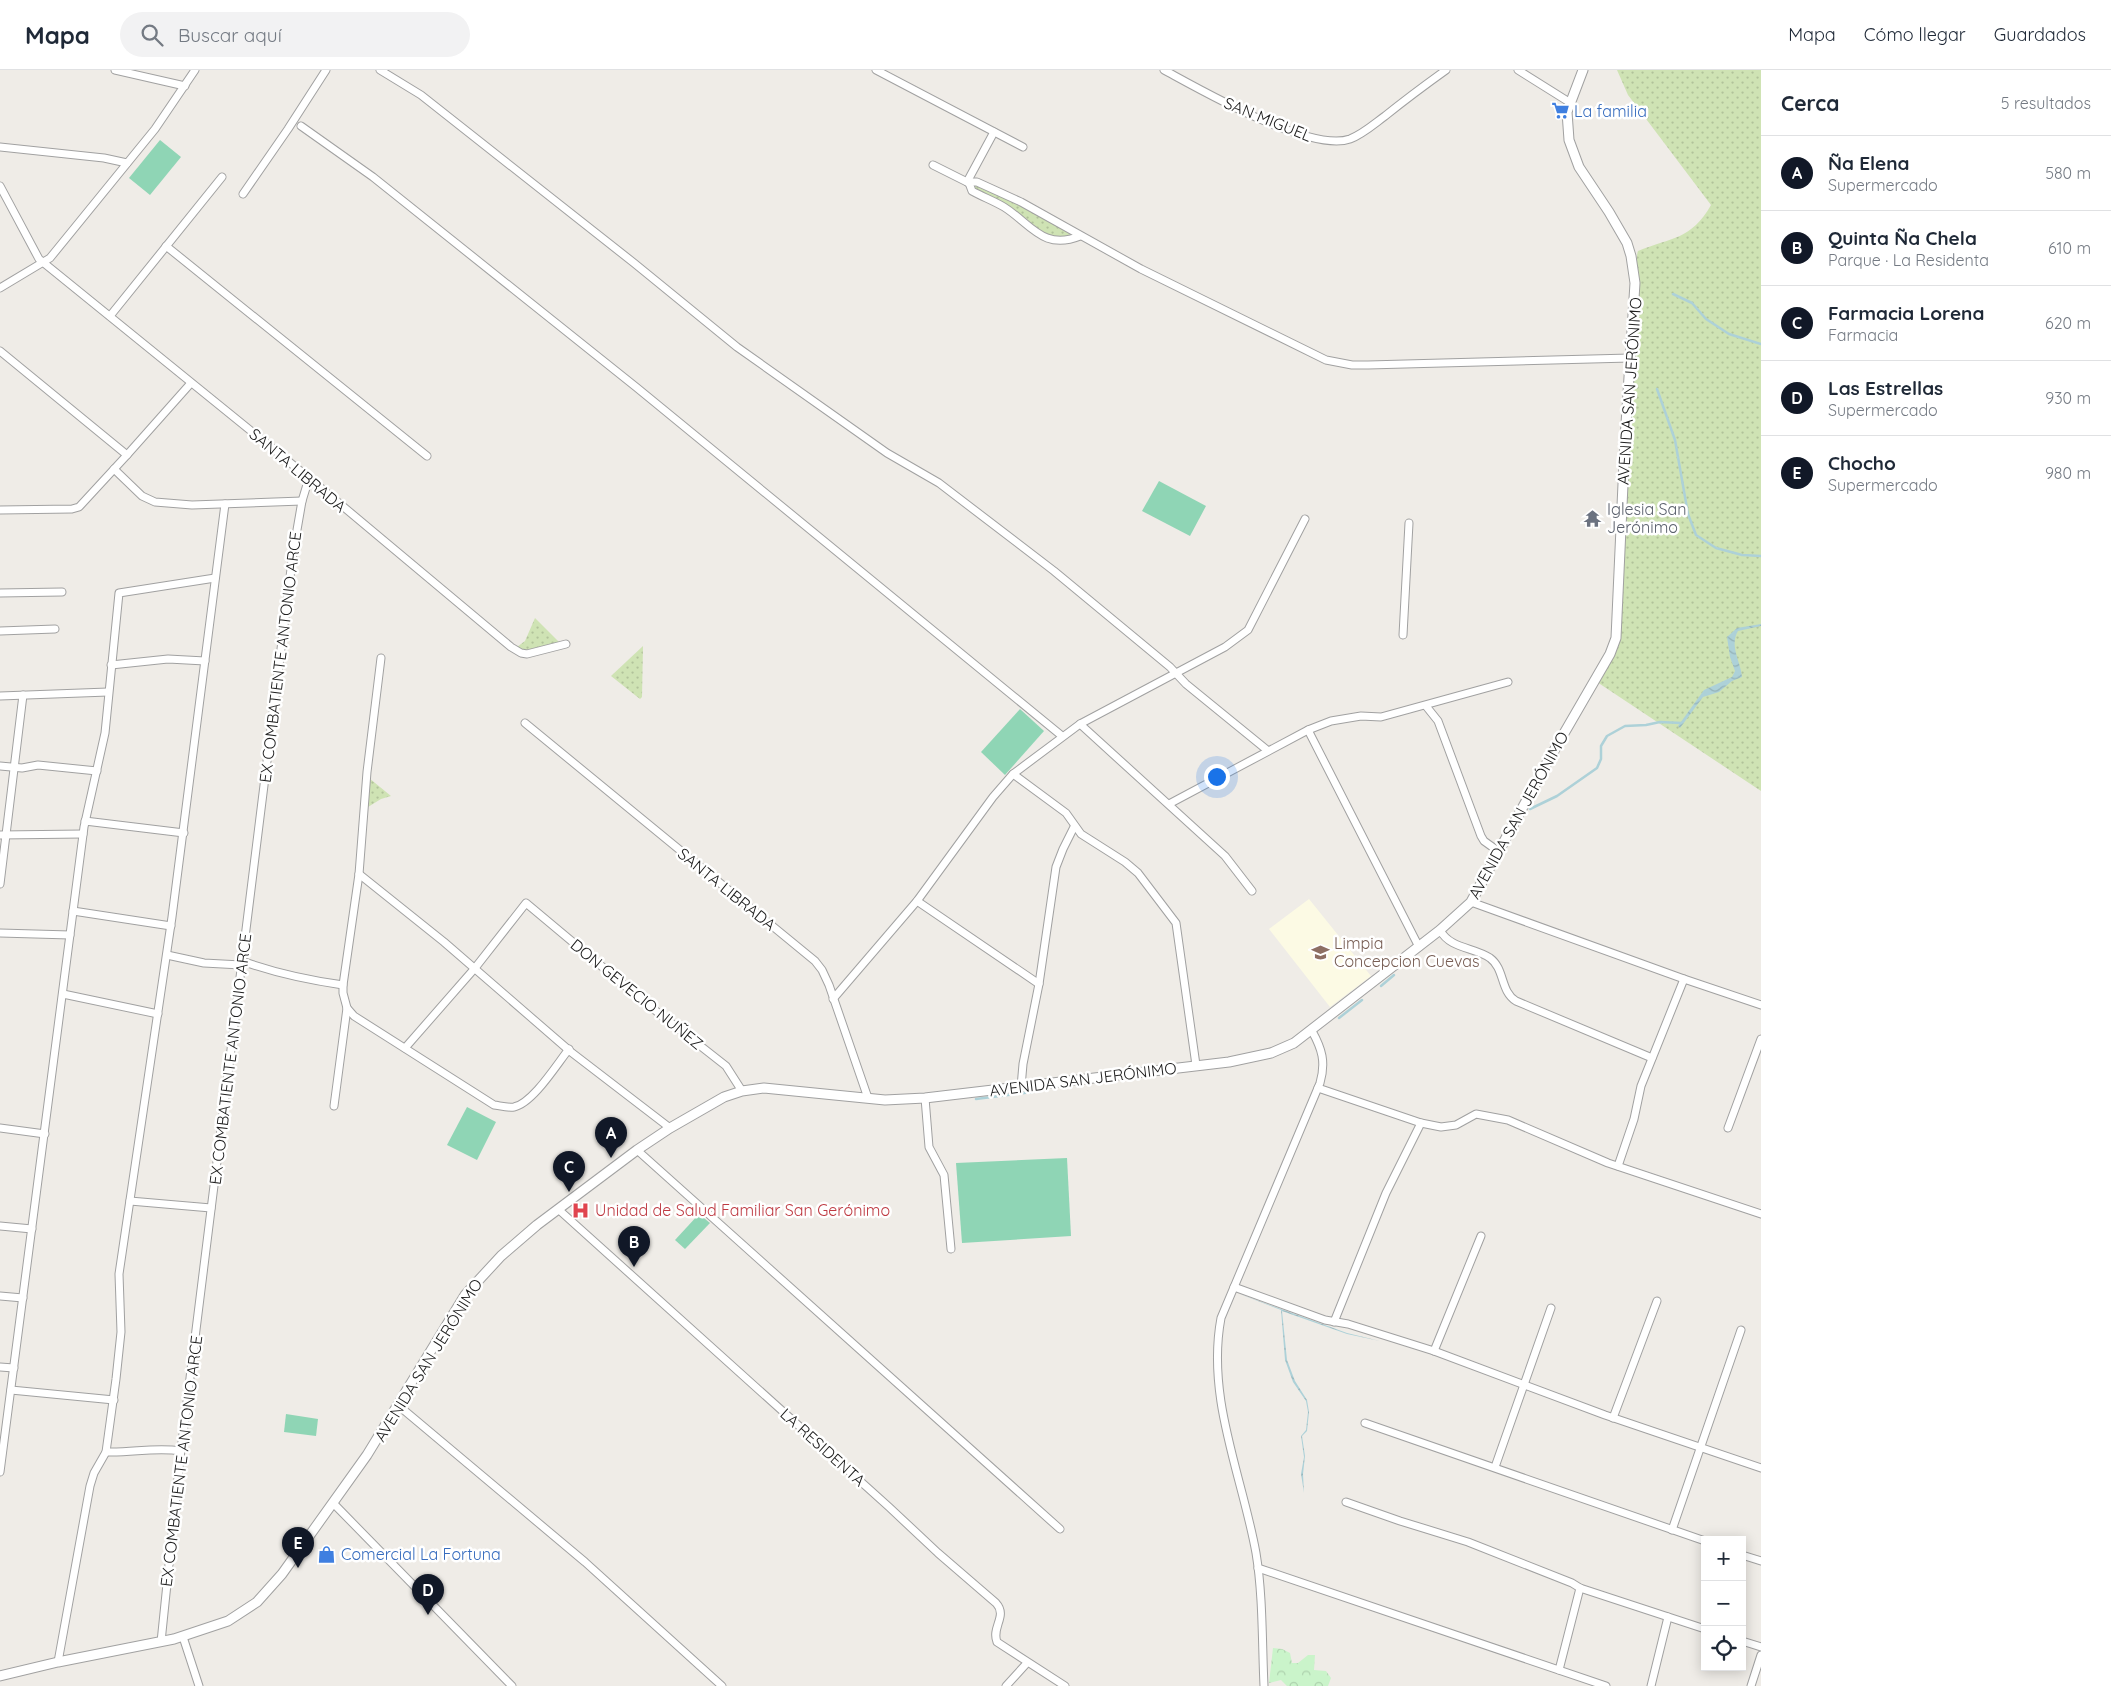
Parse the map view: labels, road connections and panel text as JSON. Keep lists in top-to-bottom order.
{
  "streets": {
    "street": [
      "SAN MIGUEL",
      "AVENIDA SAN JERÓNIMO",
      "SANTA LIBRADA",
      "EX COMBATIENTE ANTONIO ARCE",
      "DON GEVECIO NUÑEZ",
      "LA RESIDENTA"
    ]
  },
  "crossings": [
    ["AVENIDA SAN JERÓNIMO", "SANTA LIBRADA"],
    ["AVENIDA SAN JERÓNIMO", "EX COMBATIENTE ANTONIO ARCE"],
    ["AVENIDA SAN JERÓNIMO", "DON GEVECIO NUÑEZ"],
    ["AVENIDA SAN JERÓNIMO", "LA RESIDENTA"],
    ["SANTA LIBRADA", "EX COMBATIENTE ANTONIO ARCE"]
  ],
  "places": {
    "supermarket": ["La familia"],
    "temple": ["Iglesia San Jerónimo"],
    "school or university": ["Limpia Concepcion Cuevas"],
    "hospital": ["Unidad de Salud Familiar San Gerónimo"],
    "shop": ["Comercial La Fortuna"]
  },
  "page": {
    "header": "Mapa",
    "search": "Buscar aquí",
    "nav": ["Mapa", "Cómo llegar", "Guardados"],
    "heading": ["Cerca", "5 resultados"],
    "list": [
      {
        "mark": "A",
        "name": "Ña Elena",
        "note": "Supermercado",
        "value": "580 m"
      },
      {
        "mark": "B",
        "name": "Quinta Ña Chela",
        "note": "Parque · La Residenta",
        "value": "610 m"
      },
      {
        "mark": "C",
        "name": "Farmacia Lorena",
        "note": "Farmacia",
        "value": "620 m"
      },
      {
        "mark": "D",
        "name": "Las Estrellas",
        "note": "Supermercado",
        "value": "930 m"
      },
      {
        "mark": "E",
        "name": "Chocho",
        "note": "Supermercado",
        "value": "980 m"
      }
    ],
    "pins": [
      "A",
      "C",
      "B",
      "E",
      "D"
    ],
    "map_buttons": ["+", "−"]
  }
}
